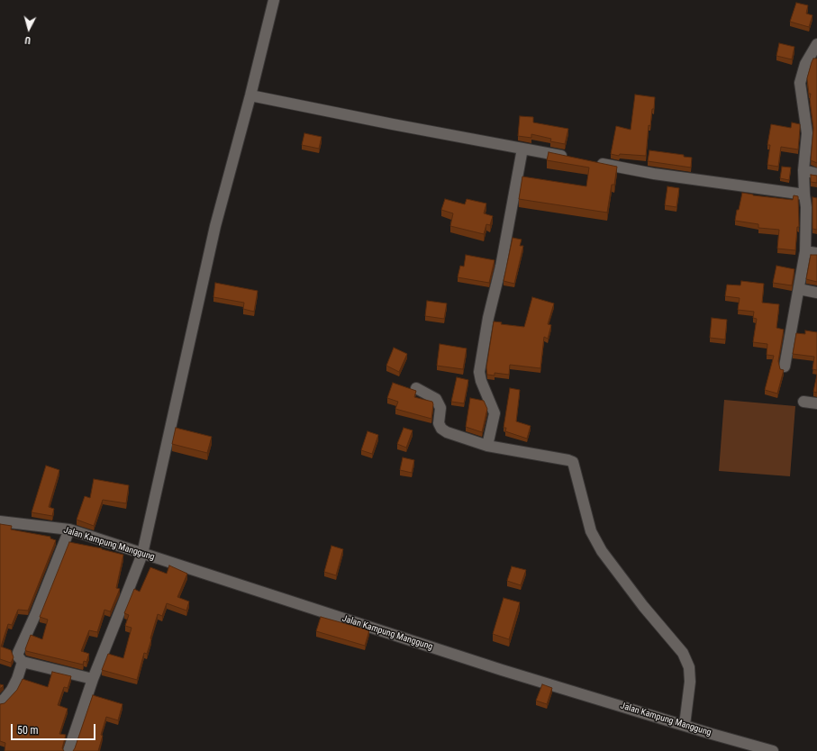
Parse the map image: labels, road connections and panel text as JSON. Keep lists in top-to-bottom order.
{
  "streets": {
    "street": ["Jalan Kampung Manggung"]
  },
  "scale_bar": "50 m",
  "north": "bottom"
}
